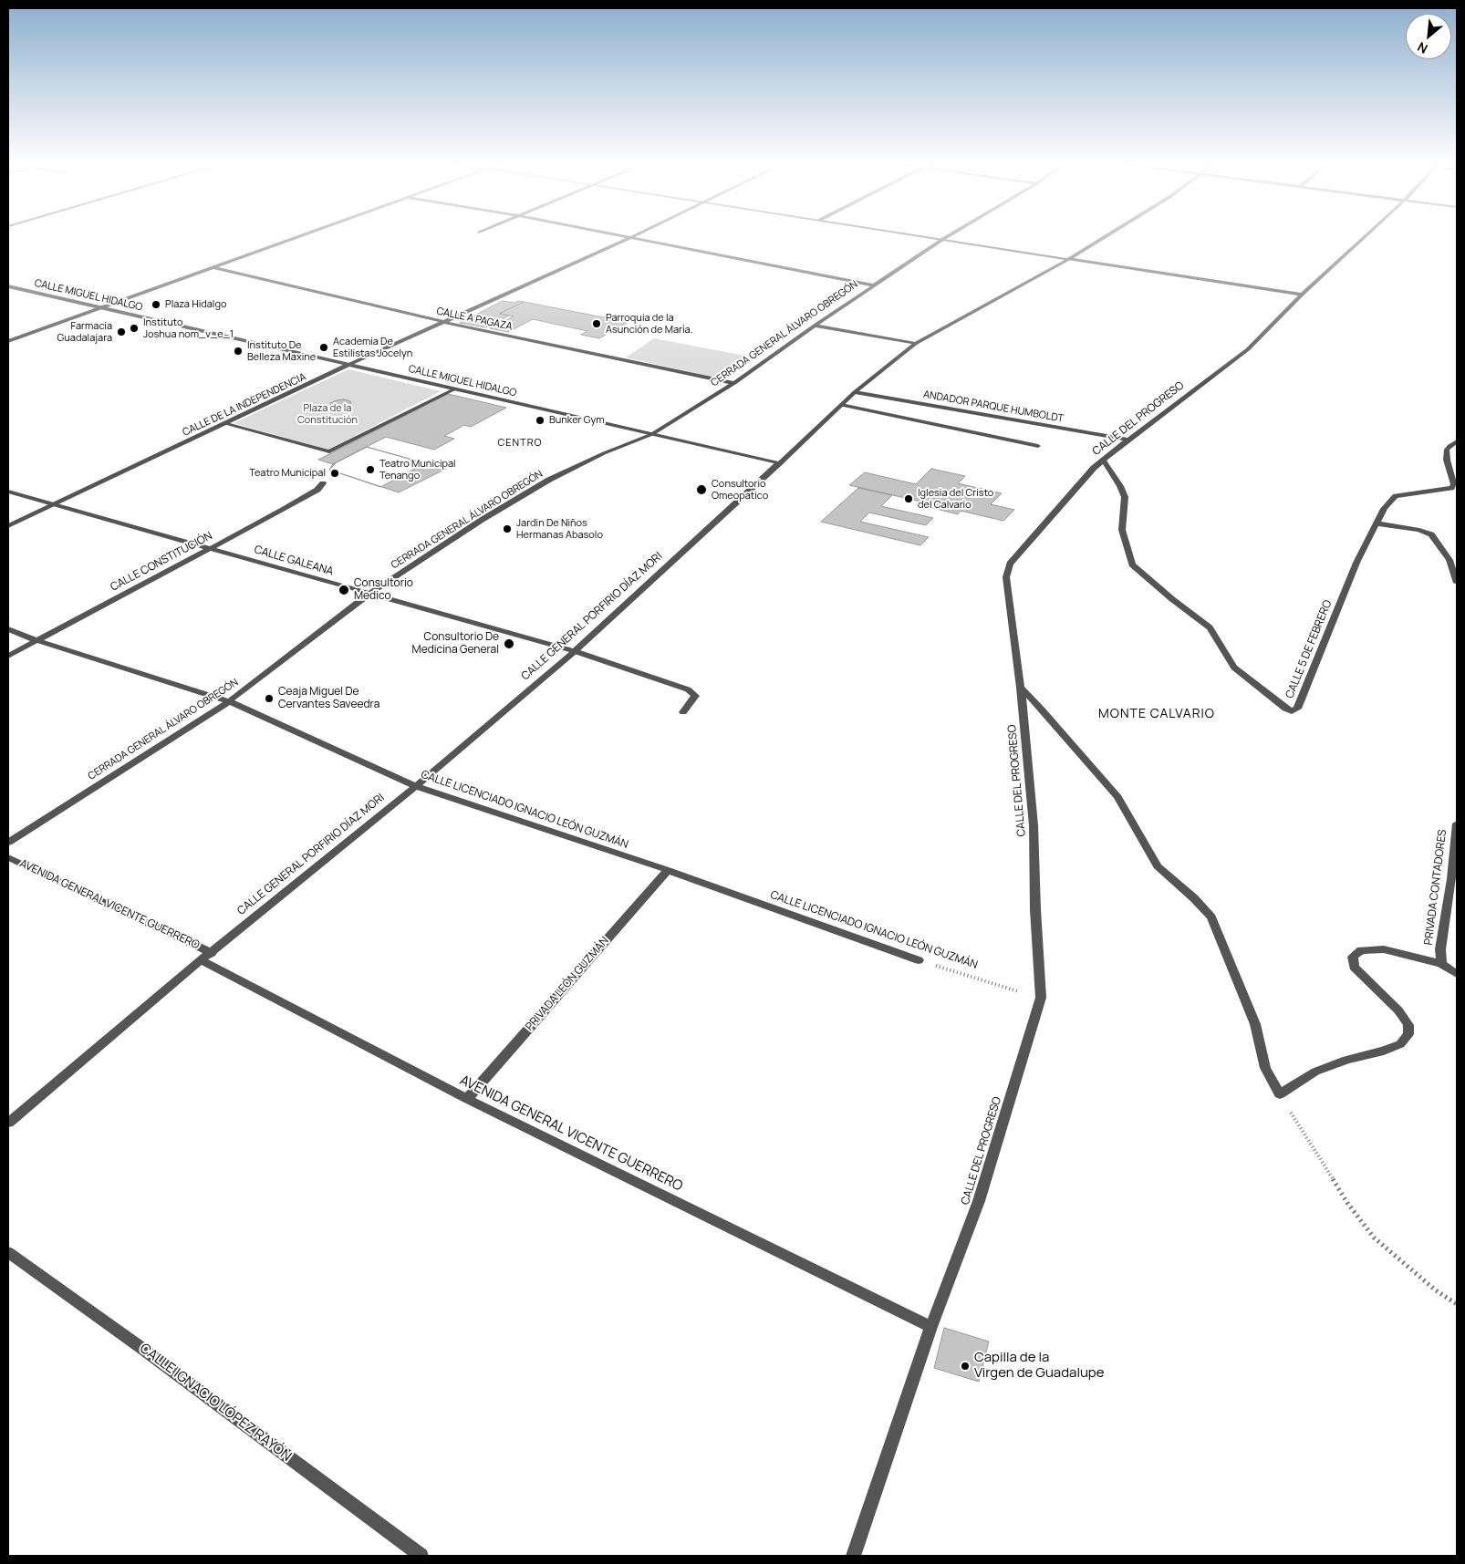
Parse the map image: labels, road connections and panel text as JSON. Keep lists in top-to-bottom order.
{
  "streets": {
    "street": [
      "CALLE MIGUEL HIDALGO",
      "CALLE A PAGAZA",
      "CERRADA GENERAL ÁLVARO OBREGÓN",
      "CALLE DE LA INDEPENDENCIA",
      "ANDADOR PARQUE HUMBOLDT",
      "CALLE DEL PROGRESO",
      "CALLE GALEANA",
      "CALLE CONSTITUCIÓN",
      "CALLE GENERAL PORFIRIO DÍAZ MORI",
      "CALLE 5 DE FEBRERO",
      "CALLE LICENCIADO IGNACIO LEÓN GUZMÁN",
      "PRIVADA CONTADORES",
      "AVENIDA GENERAL VICENTE GUERRERO",
      "PRIVADA LEÓN GUZMÁN",
      "CALLE IGNACIO LÓPEZ RAYÓN"
    ]
  },
  "crossings": [
    ["CALLE MIGUEL HIDALGO", "CERRADA GENERAL ÁLVARO OBREGÓN"],
    ["CALLE MIGUEL HIDALGO", "CALLE DE LA INDEPENDENCIA"],
    ["CALLE MIGUEL HIDALGO", "CALLE GENERAL PORFIRIO DÍAZ MORI"],
    ["CALLE A PAGAZA", "CERRADA GENERAL ÁLVARO OBREGÓN"],
    ["CALLE A PAGAZA", "CALLE DE LA INDEPENDENCIA"],
    ["CERRADA GENERAL ÁLVARO OBREGÓN", "CALLE GALEANA"],
    ["CERRADA GENERAL ÁLVARO OBREGÓN", "CALLE LICENCIADO IGNACIO LEÓN GUZMÁN"],
    ["CALLE DE LA INDEPENDENCIA", "CALLE GALEANA"],
    ["ANDADOR PARQUE HUMBOLDT", "CALLE DEL PROGRESO"],
    ["ANDADOR PARQUE HUMBOLDT", "CALLE GENERAL PORFIRIO DÍAZ MORI"],
    ["CALLE DEL PROGRESO", "CALLE 5 DE FEBRERO"],
    ["CALLE DEL PROGRESO", "CALLE LICENCIADO IGNACIO LEÓN GUZMÁN"],
    ["CALLE DEL PROGRESO", "AVENIDA GENERAL VICENTE GUERRERO"],
    ["CALLE GALEANA", "CALLE CONSTITUCIÓN"],
    ["CALLE GALEANA", "CALLE GENERAL PORFIRIO DÍAZ MORI"],
    ["CALLE CONSTITUCIÓN", "CALLE LICENCIADO IGNACIO LEÓN GUZMÁN"],
    ["CALLE GENERAL PORFIRIO DÍAZ MORI", "CALLE LICENCIADO IGNACIO LEÓN GUZMÁN"],
    ["CALLE GENERAL PORFIRIO DÍAZ MORI", "AVENIDA GENERAL VICENTE GUERRERO"],
    ["CALLE LICENCIADO IGNACIO LEÓN GUZMÁN", "PRIVADA LEÓN GUZMÁN"],
    ["AVENIDA GENERAL VICENTE GUERRERO", "PRIVADA LEÓN GUZMÁN"]
  ],
  "districts": ["CENTRO", "MONTE CALVARIO"],
  "parks": ["Plaza de la Constitución"],
  "places": [
    "Plaza Hidalgo",
    "Parroquia de la Asunción de María.",
    "Instituto Joshua nom_v_e_1",
    "Farmacia Guadalajara",
    "Academia De Estilistas Jocelyn",
    "Instituto De Belleza Maxine",
    "Bunker Gym",
    "Teatro Municipal Tenango",
    "Teatro Municipal",
    "Consultorio Omeopatico",
    "Iglesia del Cristo del Calvario",
    "Jardin De Niños Hermanas Abasolo",
    "Consultorio Medico",
    "Consultorio De Medicina General",
    "Ceaja Miguel De Cervantes Saveedra",
    "Capilla de la Virgen de Guadalupe"
  ],
  "north": "bottom left"
}
